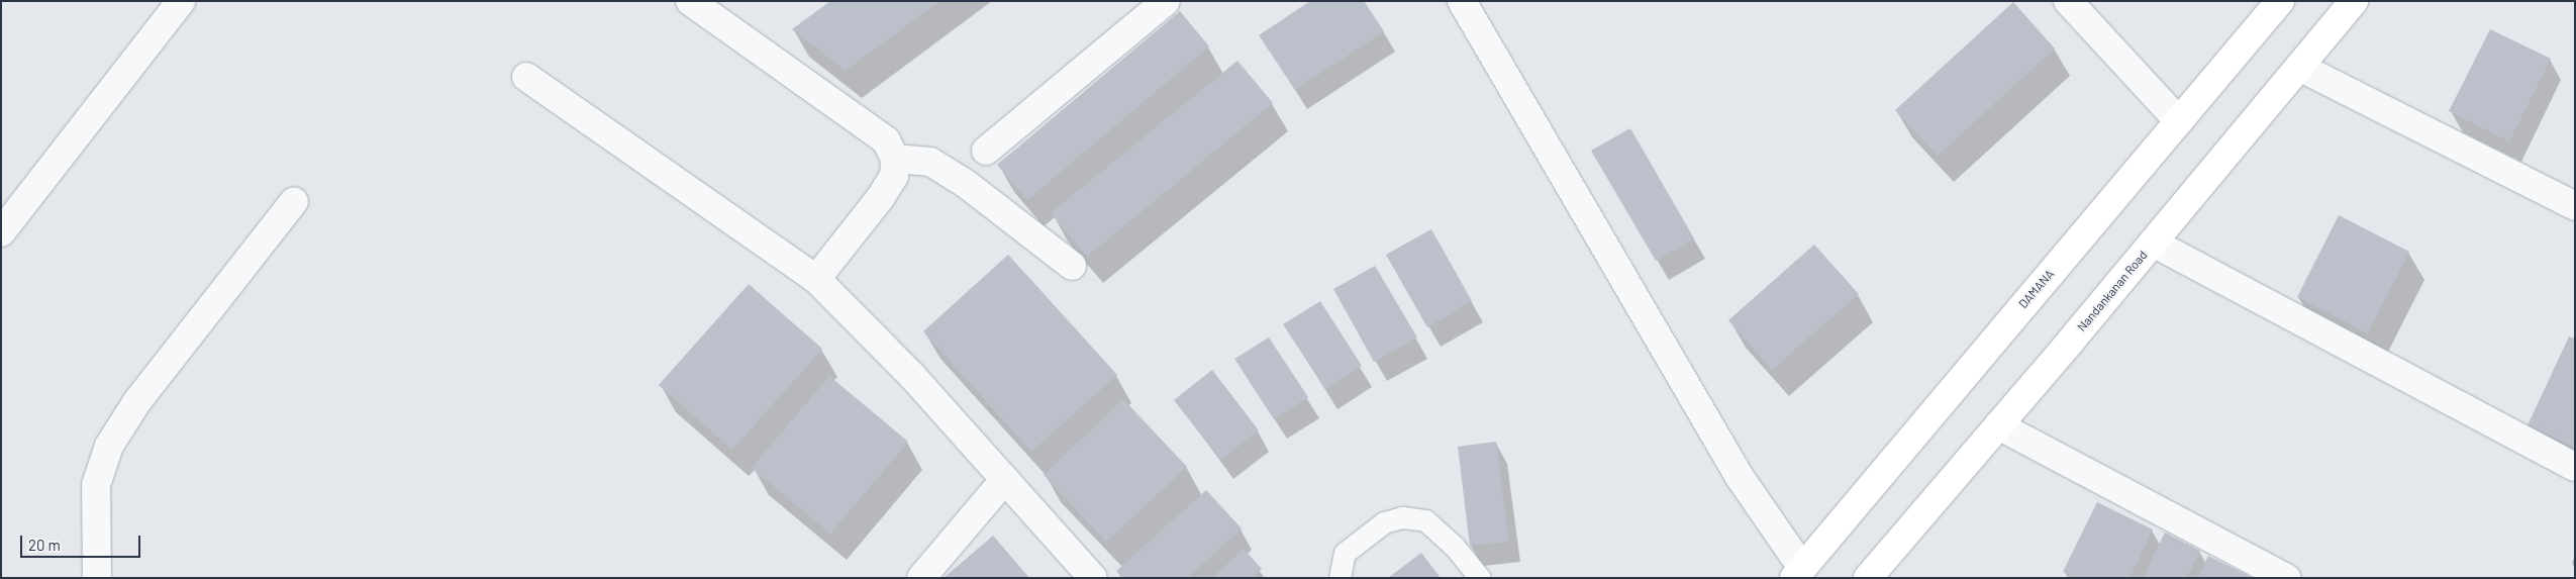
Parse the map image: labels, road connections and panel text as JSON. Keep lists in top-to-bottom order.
{
  "streets": {
    "main road": ["DAMANA", "Nandankanan Road"]
  },
  "scale_bar": "20 m"
}
